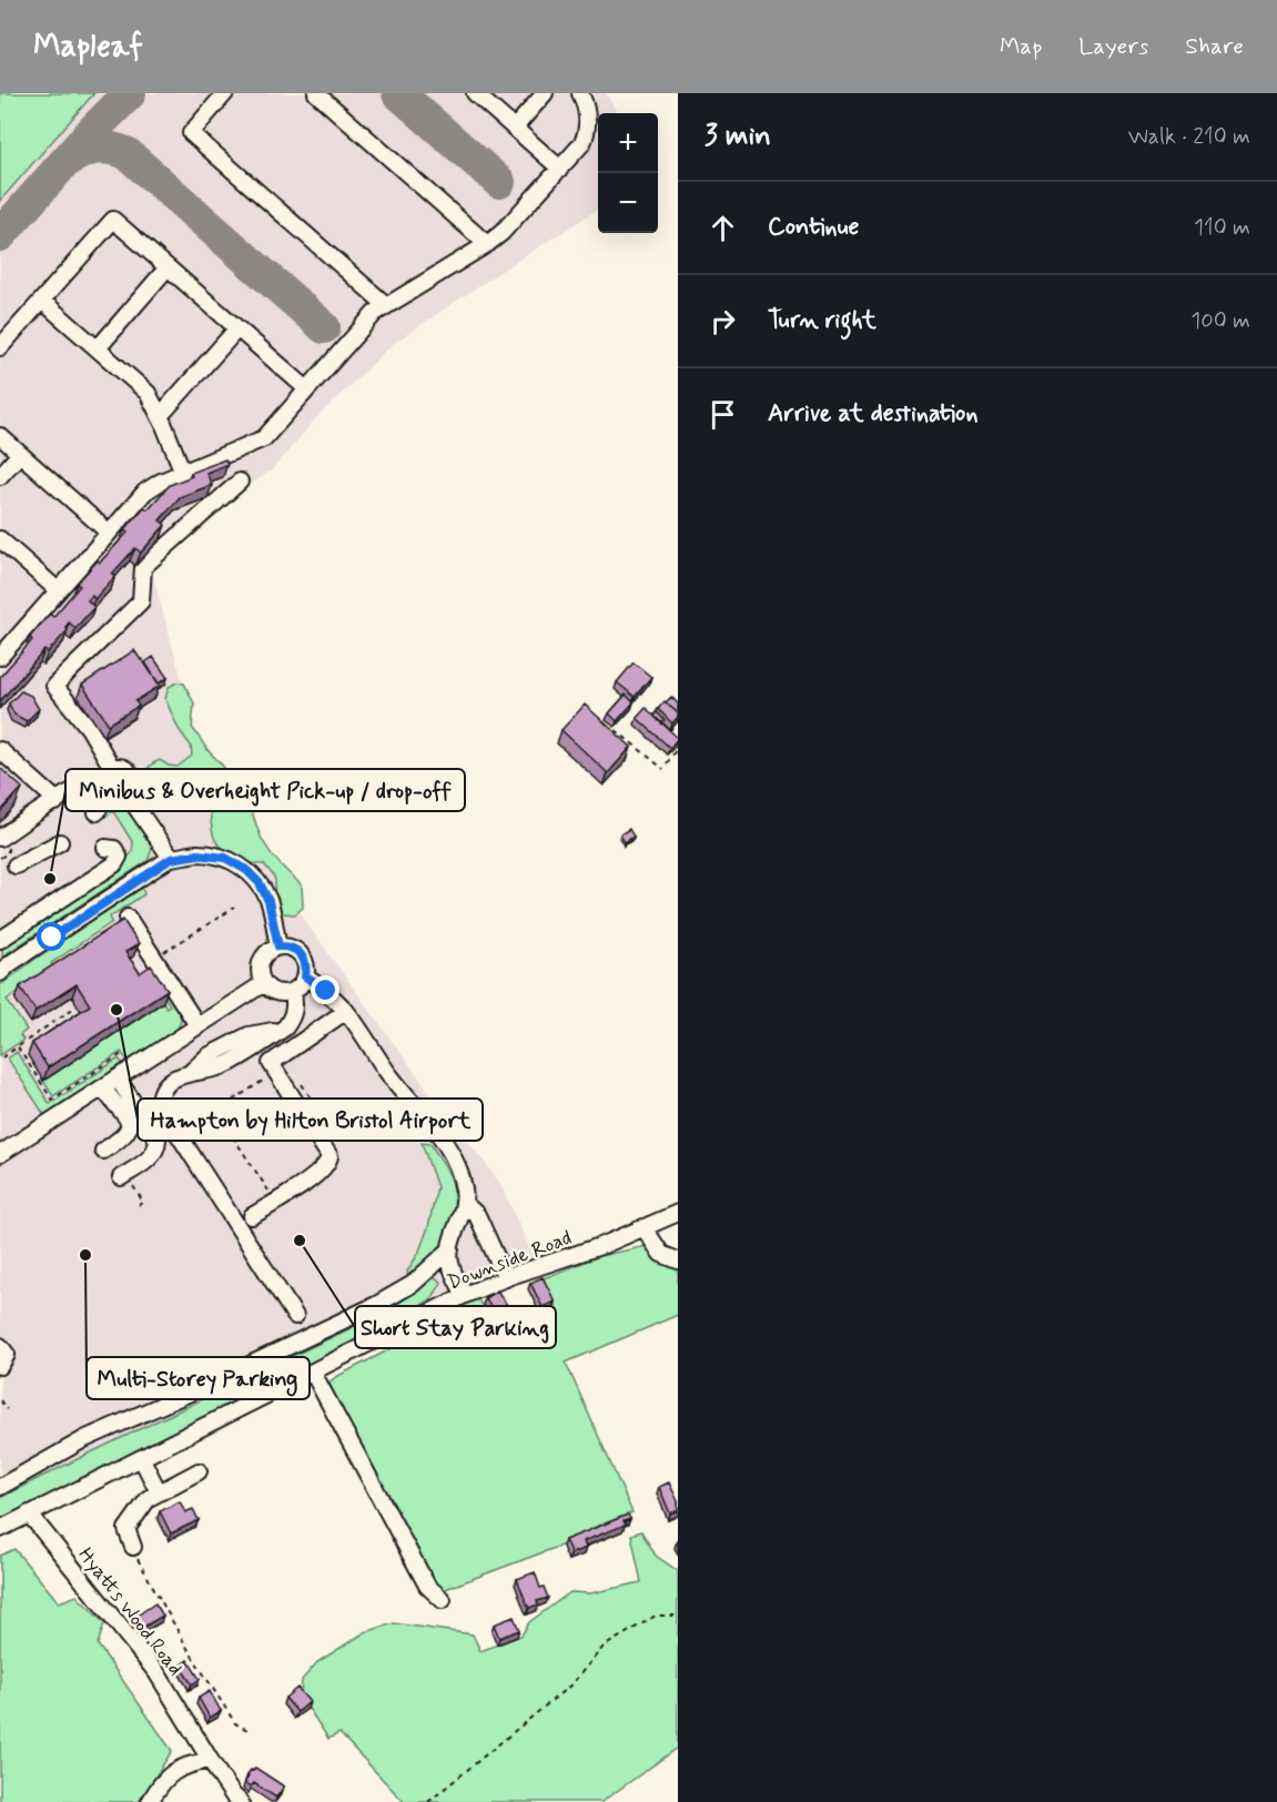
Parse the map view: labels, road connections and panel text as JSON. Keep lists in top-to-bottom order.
{
  "streets": {
    "street": ["Downside Road", "Hyatts Wood Road"]
  },
  "crossings": [
    ["Downside Road", "Hyatts Wood Road"]
  ],
  "places": [
    "Minibus & Overheight Pick-up / drop-off",
    "Hampton by Hilton Bristol Airport",
    "Short Stay Parking",
    "Multi-Storey Parking"
  ],
  "page": {
    "header": "Mapleaf",
    "nav": ["Map", "Layers", "Share"],
    "heading": ["3 min", "Walk · 210 m"],
    "map_buttons": ["+", "−"],
    "list": [
      ["Continue", "110 m"],
      ["Turn right", "100 m"],
      "Arrive at destination"
    ]
  }
}
